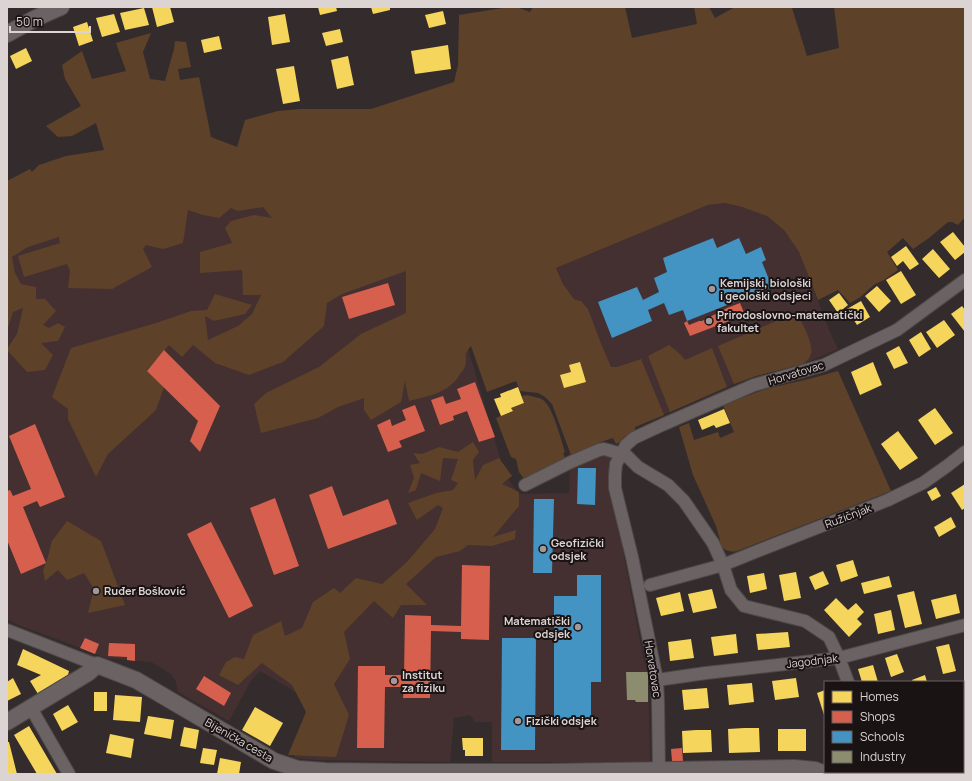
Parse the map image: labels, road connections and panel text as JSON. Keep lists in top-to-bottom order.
{
  "streets": {
    "main road": ["Bijenička cesta"],
    "street": ["Horvatovac", "Ružičnjak", "Jagodnjak"]
  },
  "crossings": [
    ["Horvatovac", "Jagodnjak"],
    ["Horvatovac", "Bijenička cesta"]
  ],
  "places": [
    "Kemijski, biološki i geološki odsjeci",
    "Prirodoslovno-matematički fakultet",
    "Geofizički odsjek",
    "Ruđer Bošković",
    "Matematički odsjek",
    "Institut za fiziku",
    "Fizički odsjek"
  ],
  "legend": [
    "Homes",
    "Shops",
    "Schools",
    "Industry"
  ],
  "scale_bar": "50 m"
}
